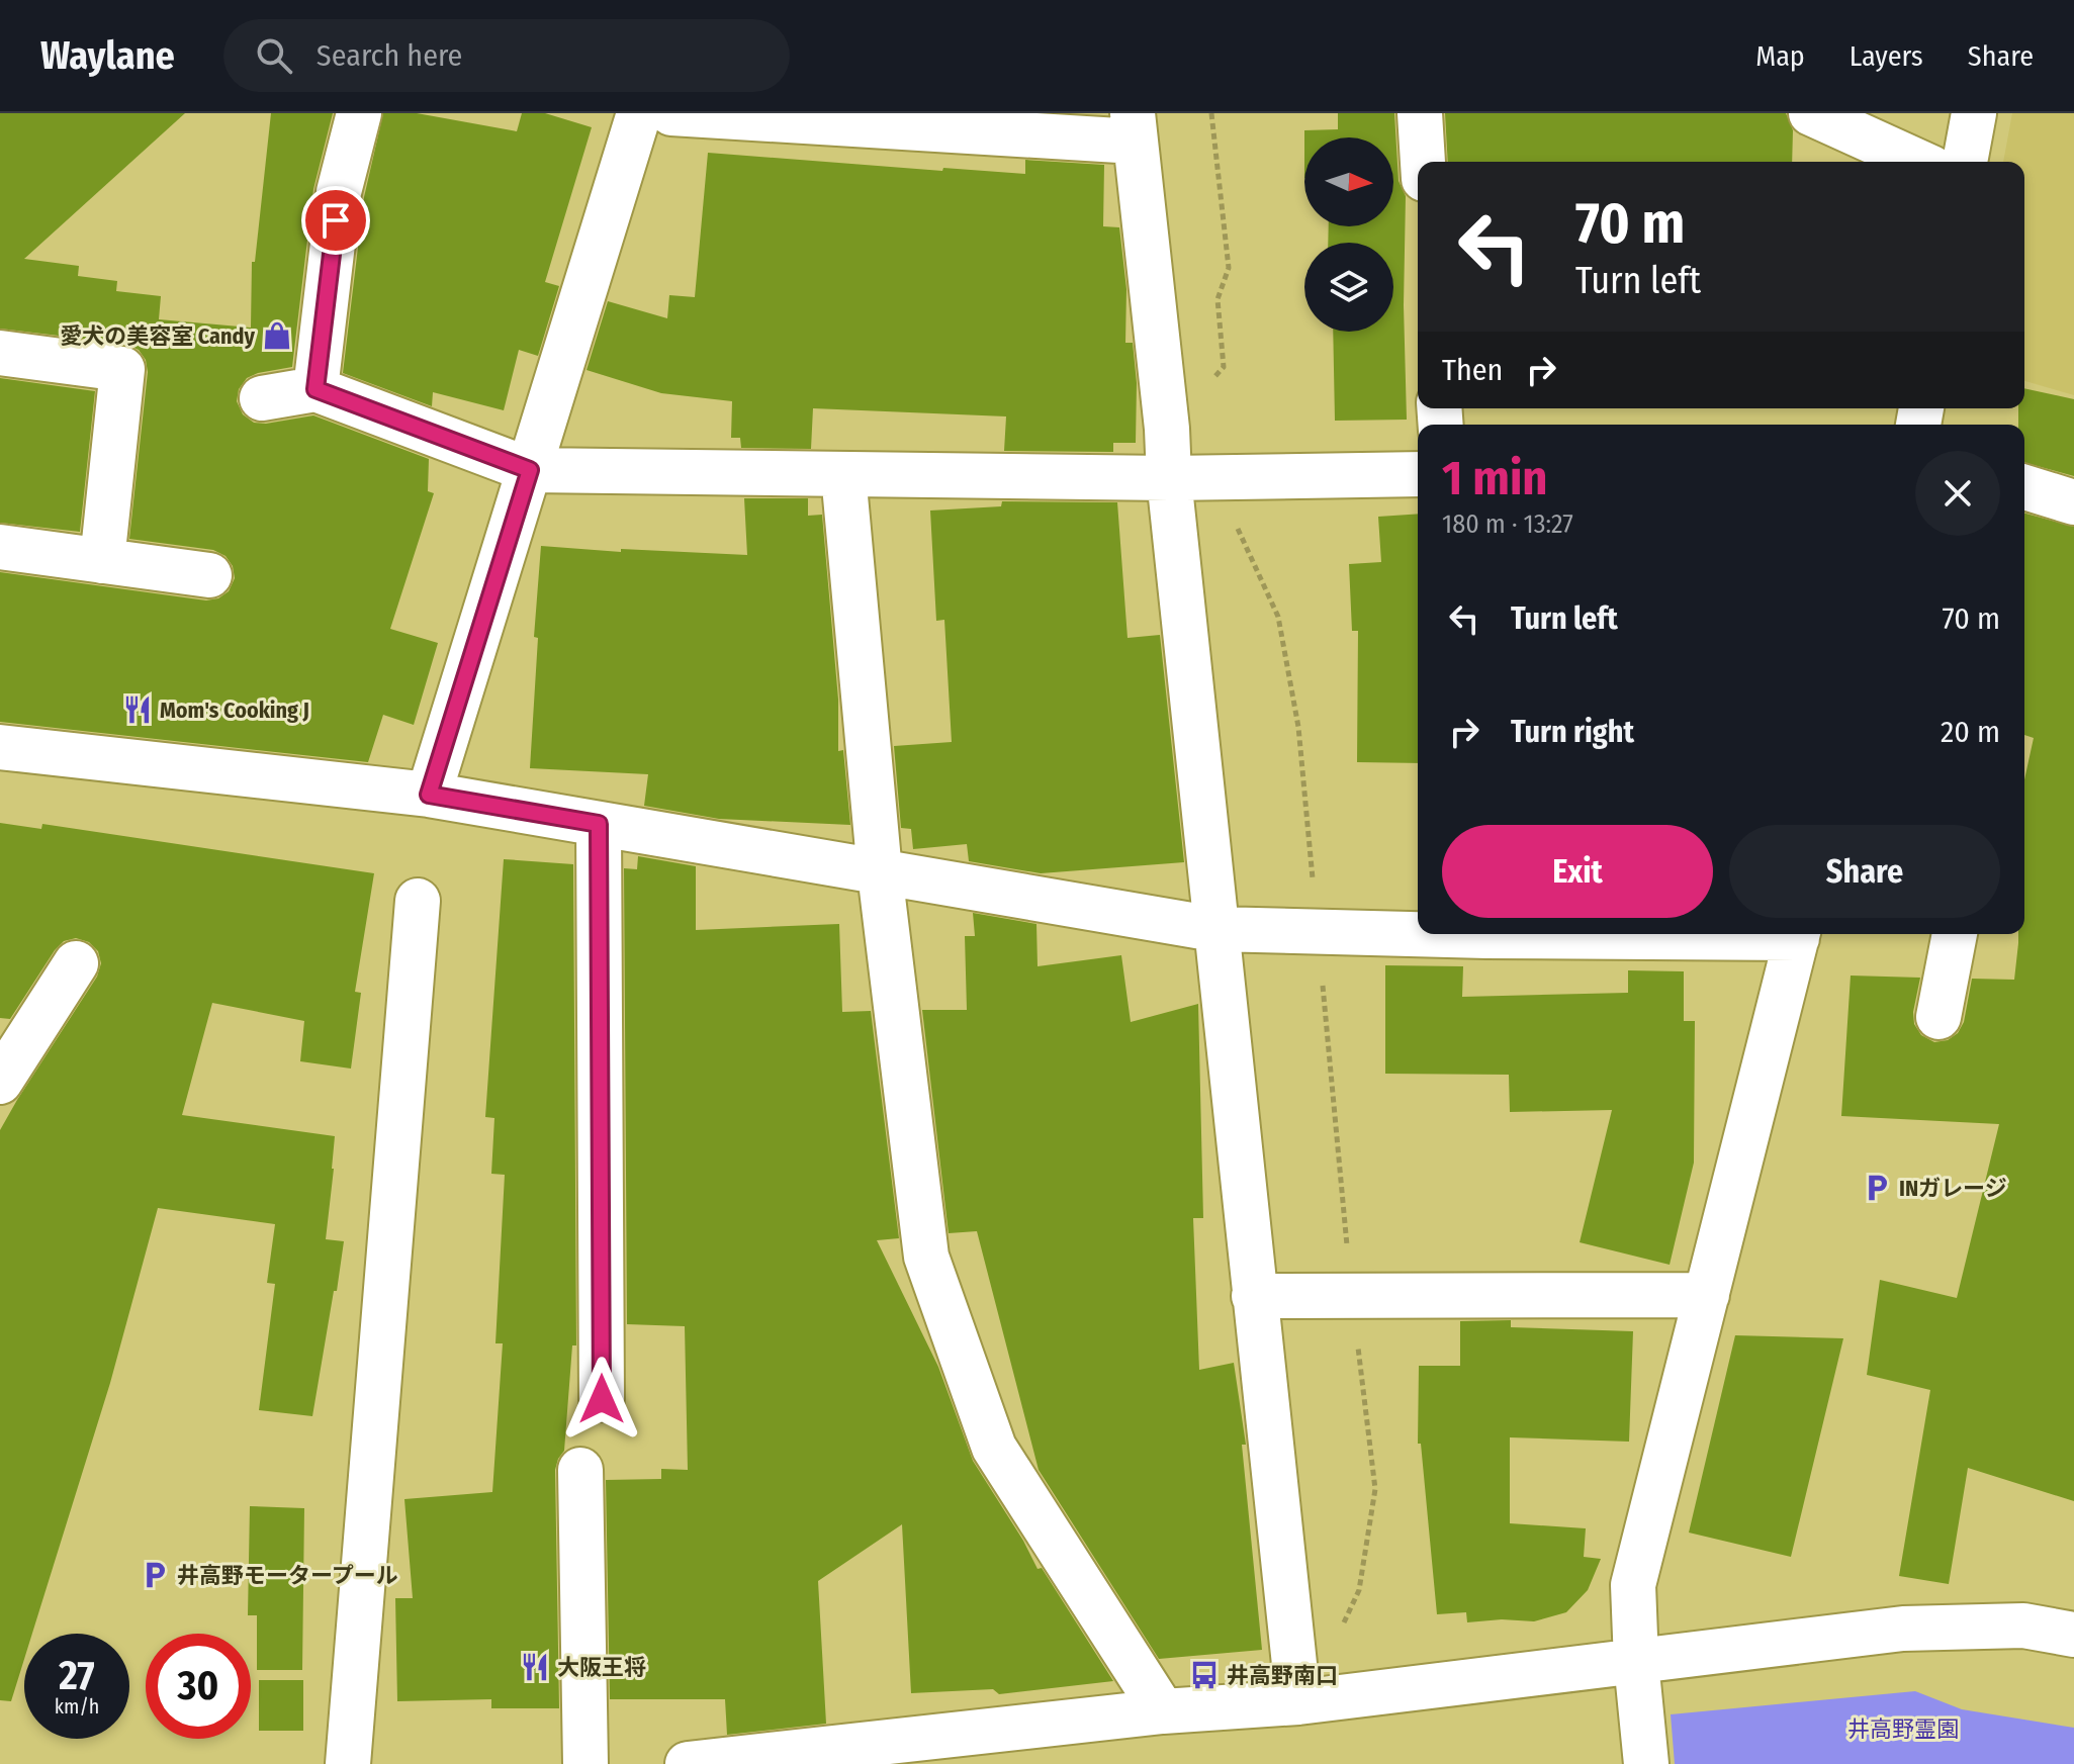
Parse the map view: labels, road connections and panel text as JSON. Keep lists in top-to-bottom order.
{
  "parks": ["井高野霊園"],
  "places": {
    "shop": ["愛犬の美容室 Candy"],
    "restaurant": ["Mom's Cooking J", "大阪王将"],
    "parking": ["INガレージ", "井高野モータープール"],
    "bus stop": ["井高野南口"]
  },
  "north": "right",
  "page": {
    "header": "Waylane",
    "search": "Search here",
    "nav": ["Map", "Layers", "Share"],
    "turn": ["70 m", "Turn left"],
    "then": "Then",
    "heading": ["1 min", "180 m · 13:27"],
    "list": [
      {
        "name": "Turn left",
        "value": "70 m"
      },
      {
        "name": "Turn right",
        "value": "20 m"
      }
    ],
    "buttons": ["Exit", "Share"],
    "speed": "27 km/h",
    "limit": "30"
  }
}
